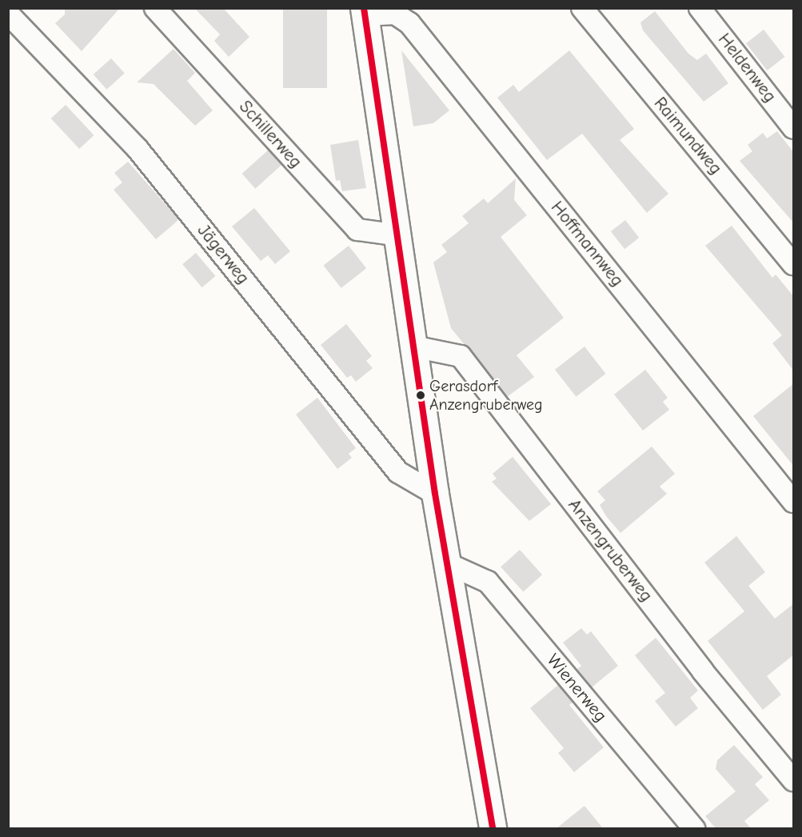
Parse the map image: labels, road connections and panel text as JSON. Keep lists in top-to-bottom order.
{
  "streets": {
    "street": [
      "Heldenweg",
      "Schillerweg",
      "Raimundweg",
      "Hoffmannweg",
      "Jägerweg",
      "Anzengruberweg",
      "Wienerweg"
    ]
  },
  "places": ["Gerasdorf Anzengruberweg"]
}
